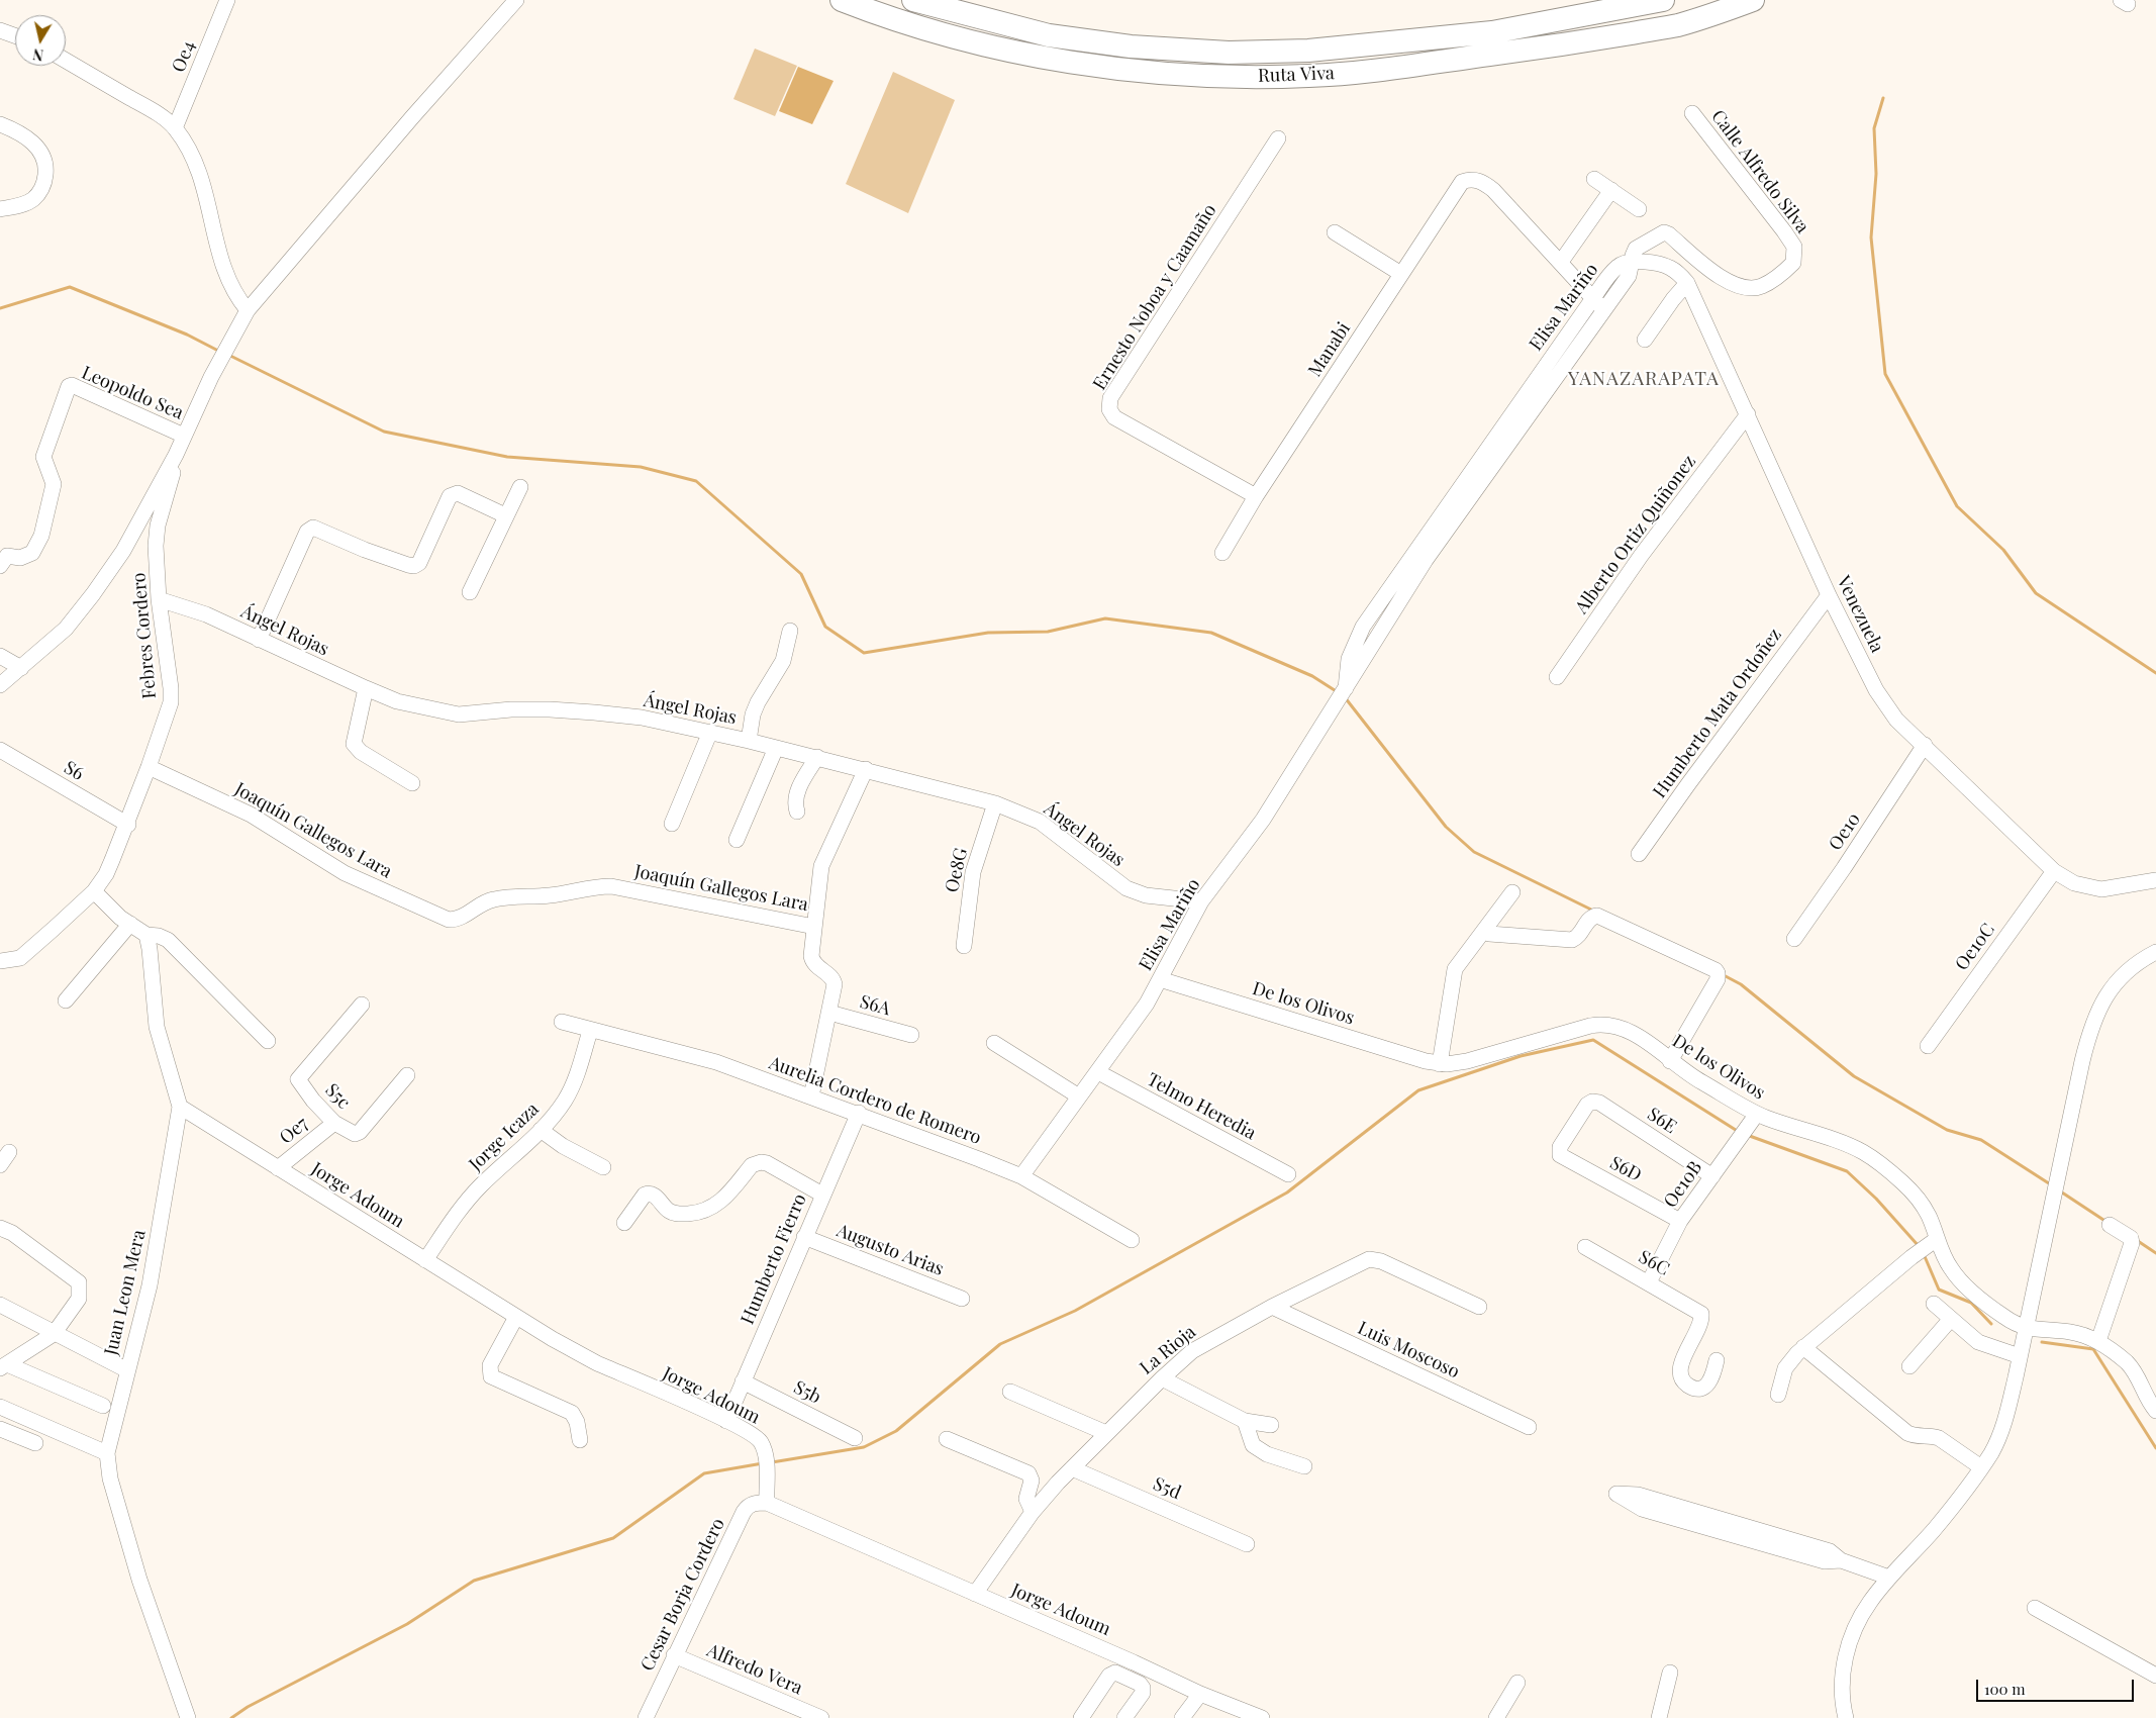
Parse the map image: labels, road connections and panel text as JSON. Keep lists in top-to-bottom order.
{
  "streets": {
    "highway": ["Ruta Viva"],
    "street": [
      "Oe4",
      "Calle Alfredo Silva",
      "Ernesto Noboa y Caamaño",
      "Elisa Mariño",
      "Manabi",
      "Leopoldo Sea",
      "Alberto Ortiz Quiñonez",
      "Venezuela",
      "Ángel Rojas",
      "Febres Cordero",
      "Humberto Mata Ordoñez",
      "S6",
      "Joaquín Gallegos Lara",
      "Oe10",
      "Oe8G",
      "Oe10C",
      "De los Olivos",
      "S6A",
      "S5c",
      "Aurelia Cordero de Romero",
      "Telmo Heredia",
      "S6E",
      "Oe7",
      "Jorge Icaza",
      "S6D",
      "Oe10B",
      "Jorge Adoum",
      "Augusto Arias",
      "Humberto Fierro",
      "S6C",
      "Juan Leon Mera",
      "La Rioja",
      "Luis Moscoso",
      "S5b",
      "S5d",
      "Cesar Borja Cordero",
      "Alfredo Vera"
    ]
  },
  "crossings": [
    ["Calle Alfredo Silva", "Elisa Mariño"],
    ["Calle Alfredo Silva", "Venezuela"],
    ["Ernesto Noboa y Caamaño", "Manabi"],
    ["Elisa Mariño", "Venezuela"],
    ["Elisa Mariño", "Ángel Rojas"],
    ["Elisa Mariño", "De los Olivos"],
    ["Elisa Mariño", "Aurelia Cordero de Romero"],
    ["Elisa Mariño", "Telmo Heredia"],
    ["Alberto Ortiz Quiñonez", "Venezuela"],
    ["Venezuela", "Humberto Mata Ordoñez"],
    ["Venezuela", "Oe10"],
    ["Venezuela", "Oe10C"],
    ["Ángel Rojas", "Febres Cordero"],
    ["Ángel Rojas", "Oe8G"],
    ["Febres Cordero", "S6"],
    ["Febres Cordero", "Joaquín Gallegos Lara"],
    ["De los Olivos", "Oe10B"],
    ["S5c", "Oe7"],
    ["Aurelia Cordero de Romero", "Jorge Icaza"],
    ["Aurelia Cordero de Romero", "Humberto Fierro"],
    ["S6E", "S6D"],
    ["S6E", "Oe10B"],
    ["Oe7", "Jorge Adoum"],
    ["Jorge Icaza", "Jorge Adoum"],
    ["S6D", "Oe10B"],
    ["Oe10B", "S6C"],
    ["Jorge Adoum", "Humberto Fierro"],
    ["Jorge Adoum", "Juan Leon Mera"],
    ["Jorge Adoum", "La Rioja"],
    ["Jorge Adoum", "Cesar Borja Cordero"],
    ["Augusto Arias", "Humberto Fierro"],
    ["Humberto Fierro", "S5b"],
    ["La Rioja", "Luis Moscoso"],
    ["La Rioja", "S5d"],
    ["Cesar Borja Cordero", "Alfredo Vera"]
  ],
  "districts": ["YANAZARAPATA"],
  "scale_bar": "100 m",
  "north": "bottom"
}
